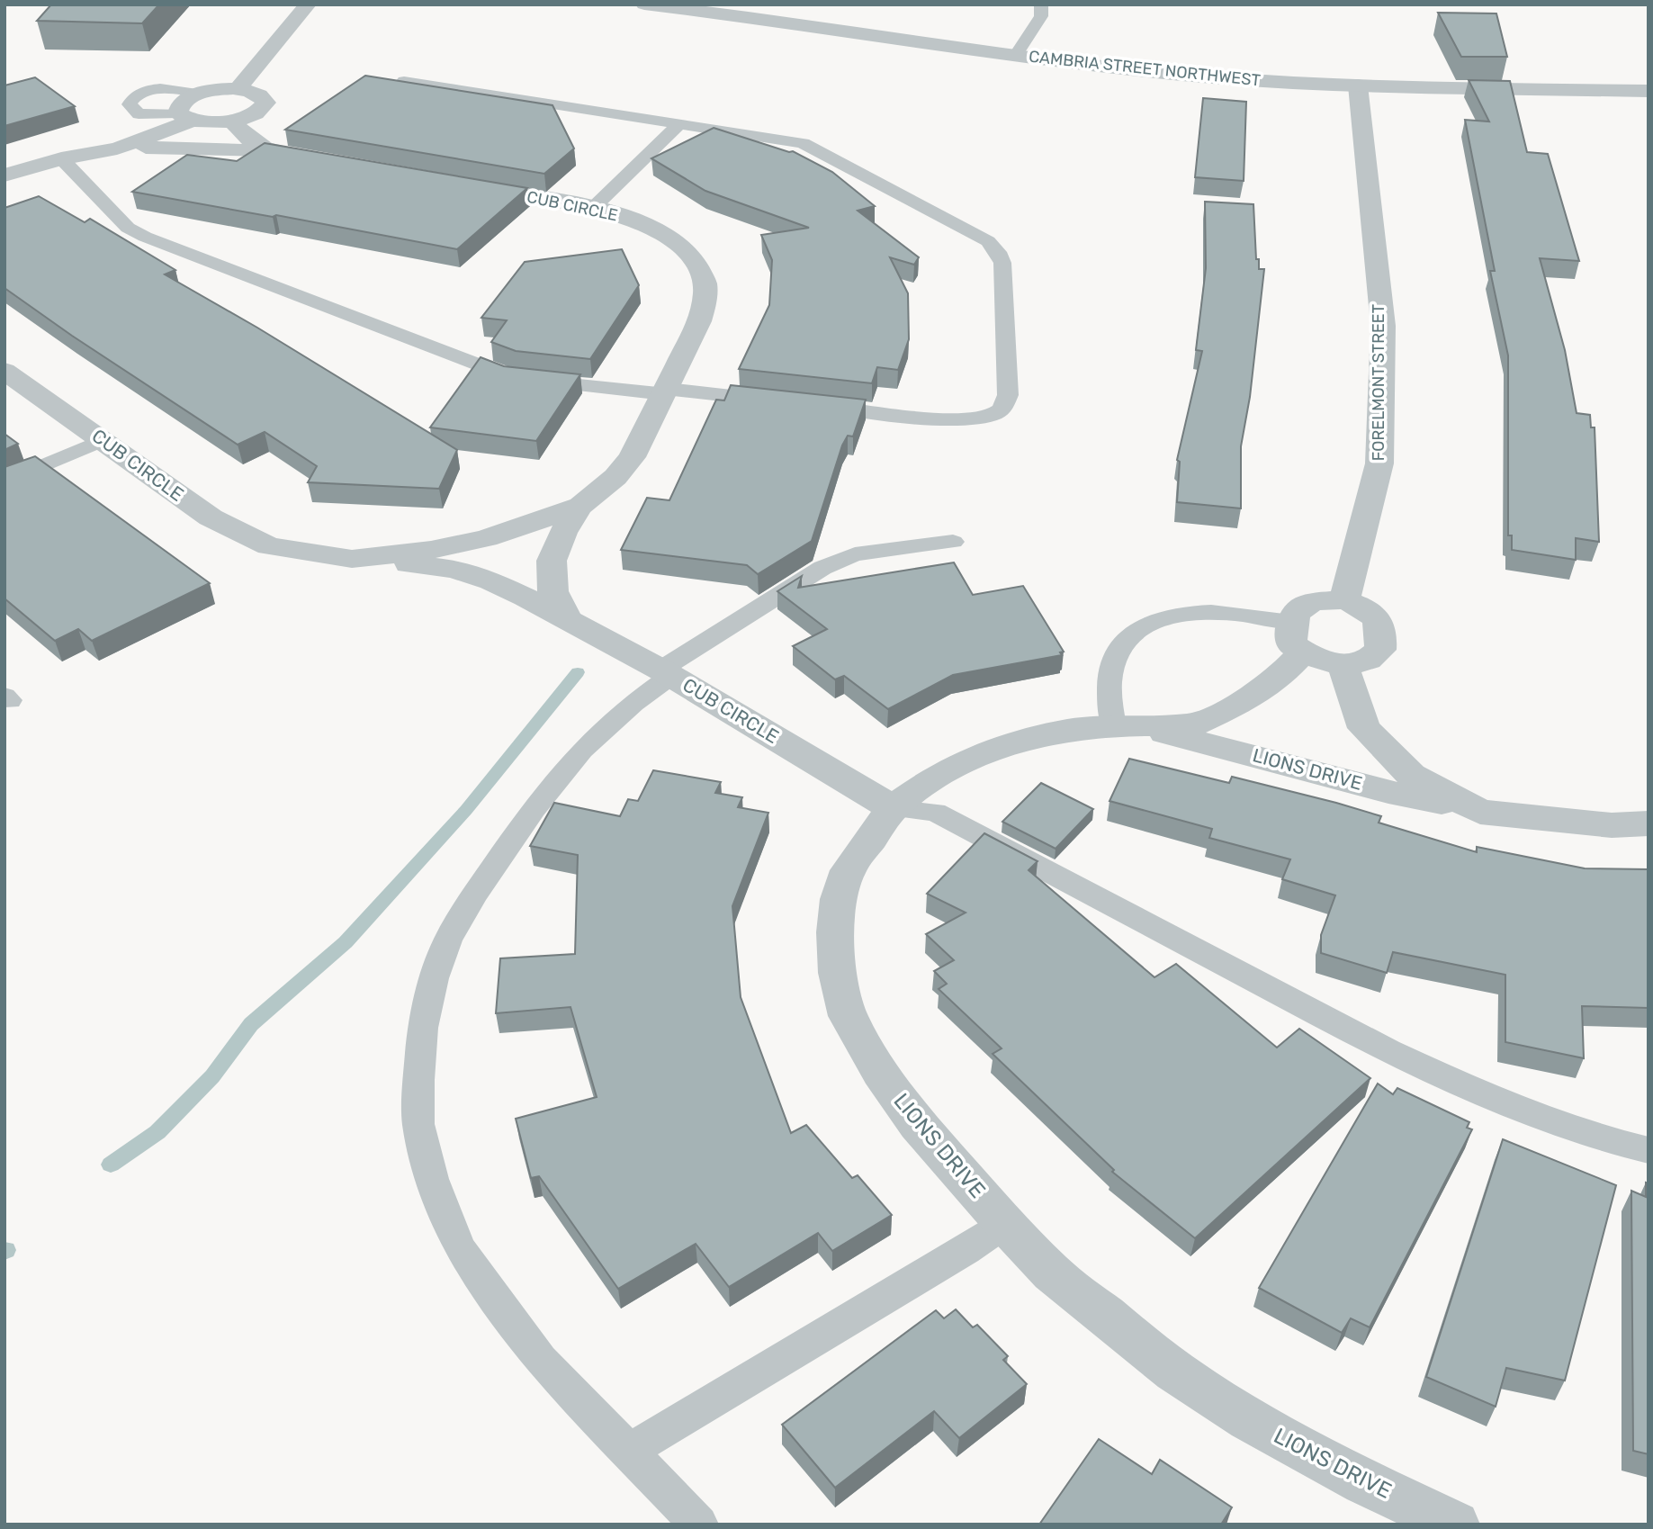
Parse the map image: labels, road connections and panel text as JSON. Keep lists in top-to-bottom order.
{
  "streets": {
    "street": [
      "CAMBRIA STREET NORTHWEST",
      "CUB CIRCLE",
      "FORELMONT STREET",
      "LIONS DRIVE"
    ]
  },
  "crossings": [
    ["CAMBRIA STREET NORTHWEST", "FORELMONT STREET"],
    ["CUB CIRCLE", "LIONS DRIVE"],
    ["FORELMONT STREET", "LIONS DRIVE"]
  ]
}
